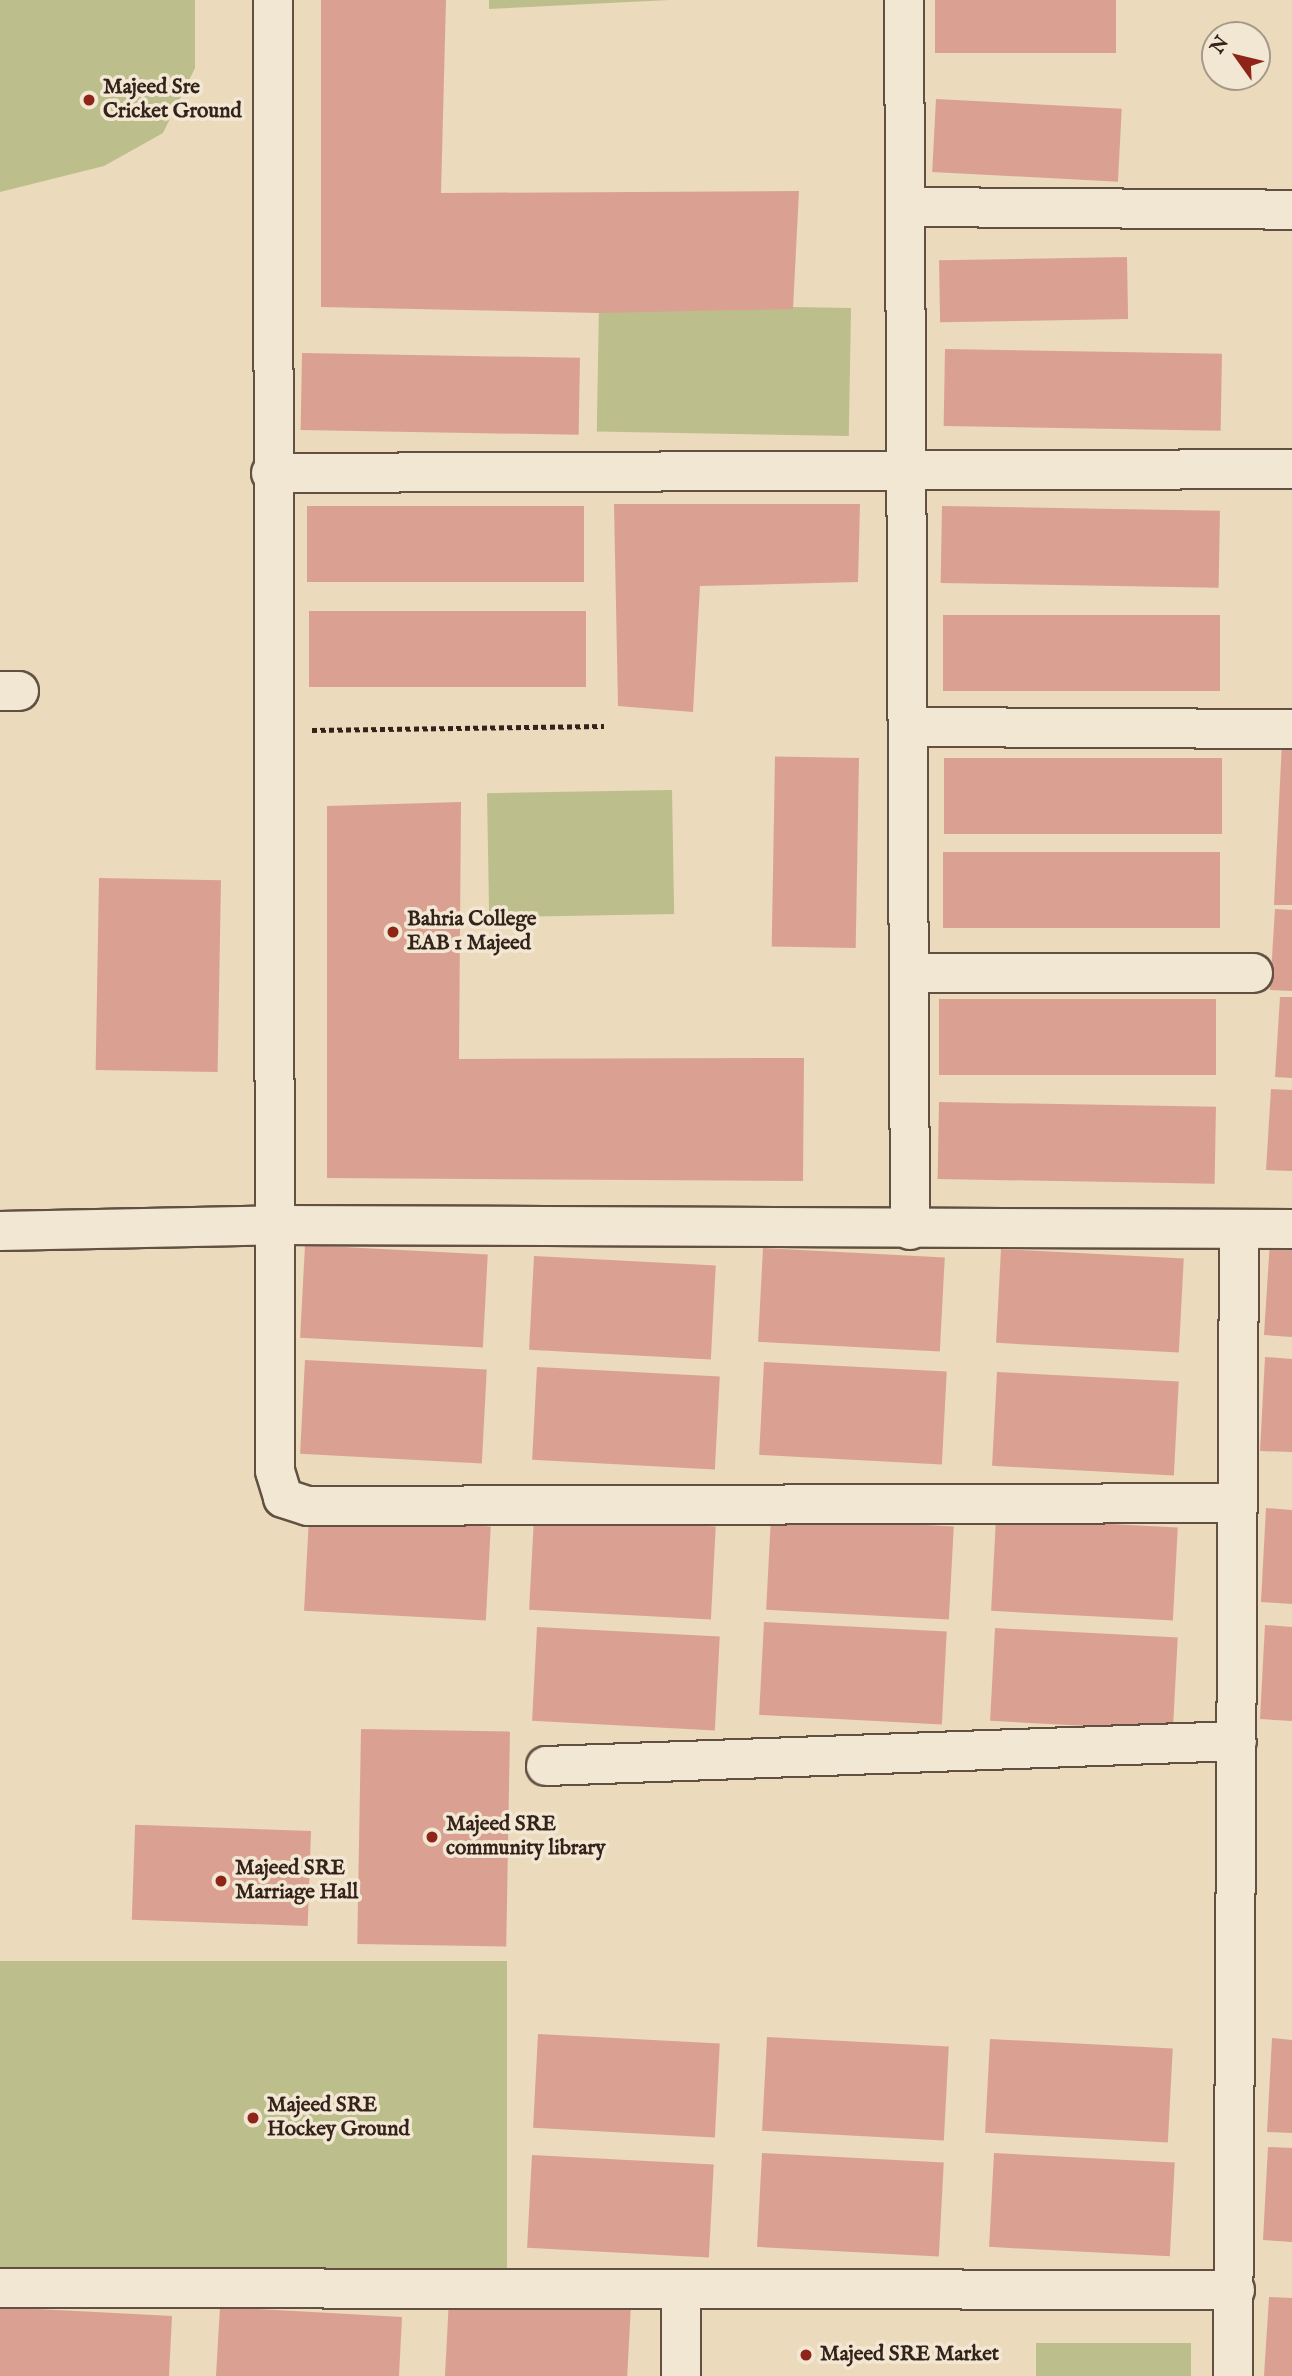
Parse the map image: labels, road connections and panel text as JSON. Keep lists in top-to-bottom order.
{
  "places": [
    "Majeed Sre Cricket Ground",
    "Bahria College EAB 1 Majeed",
    "Majeed SRE community library",
    "Majeed SRE Marriage Hall",
    "Majeed SRE Hockey Ground",
    "Majeed SRE Market"
  ],
  "north": "top left"
}
